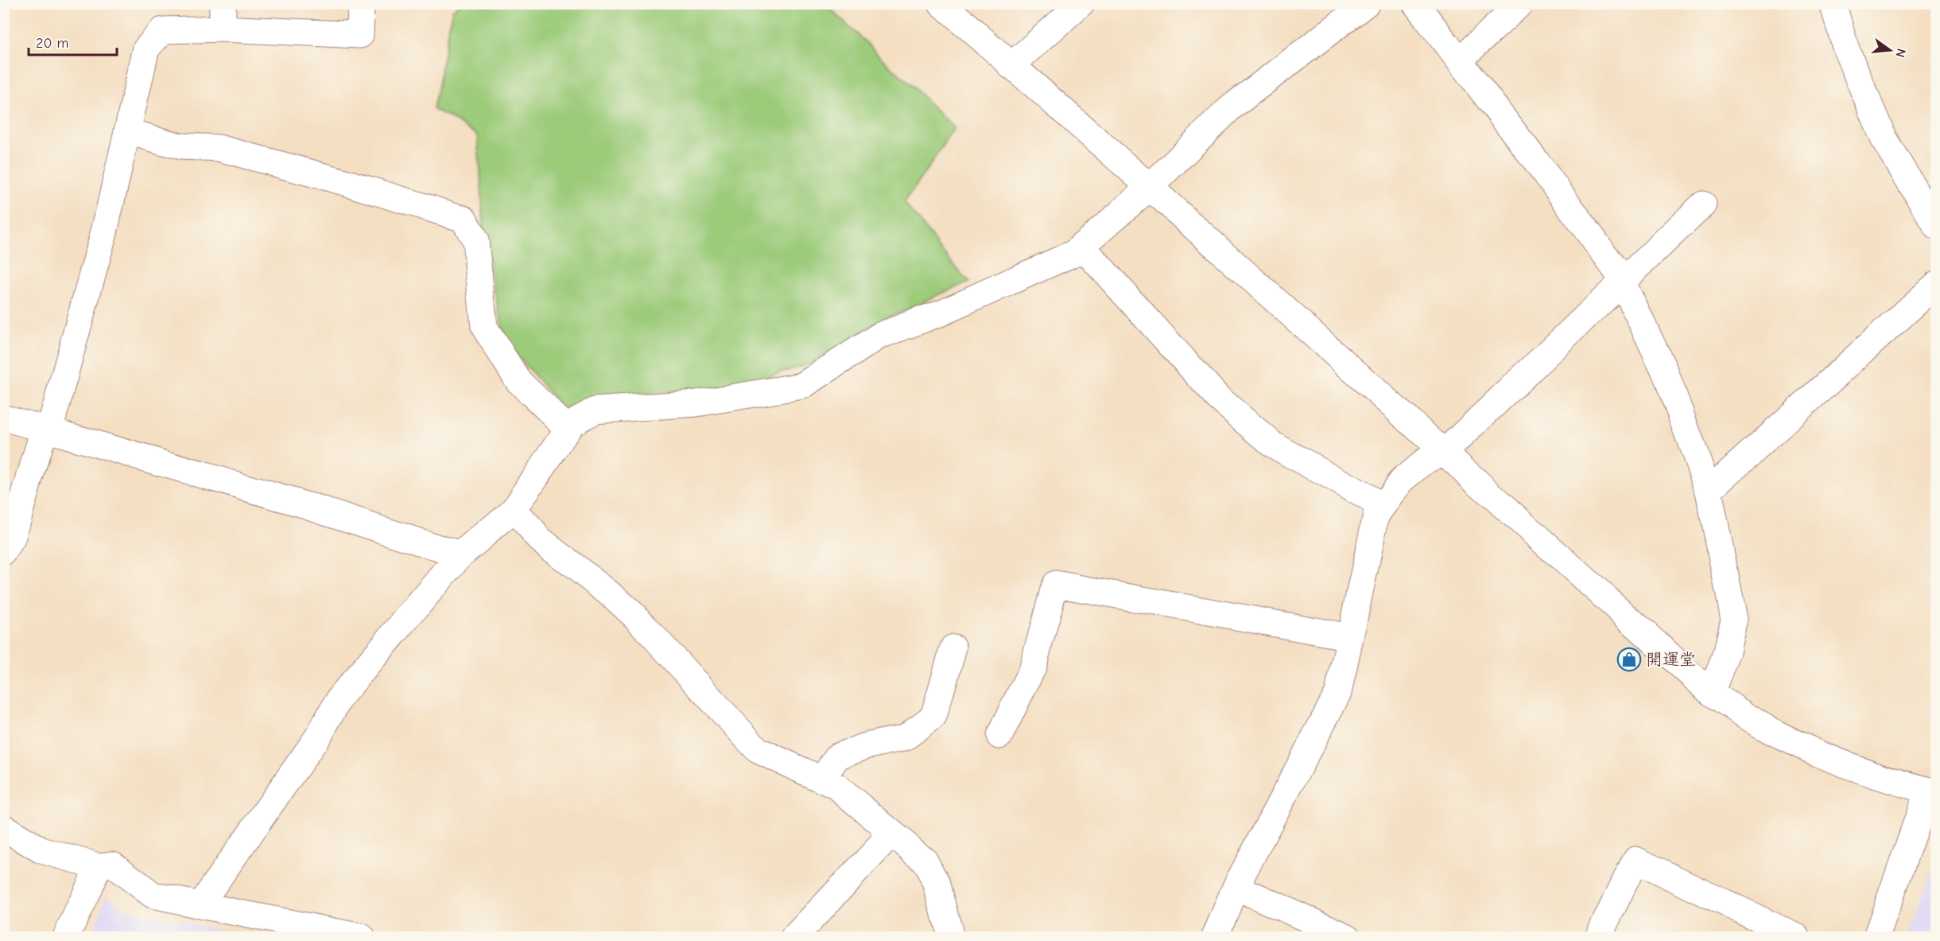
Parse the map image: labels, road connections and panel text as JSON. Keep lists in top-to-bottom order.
{
  "places": {
    "shop": ["開運堂"]
  },
  "scale_bar": "20 m",
  "north": "right"
}
